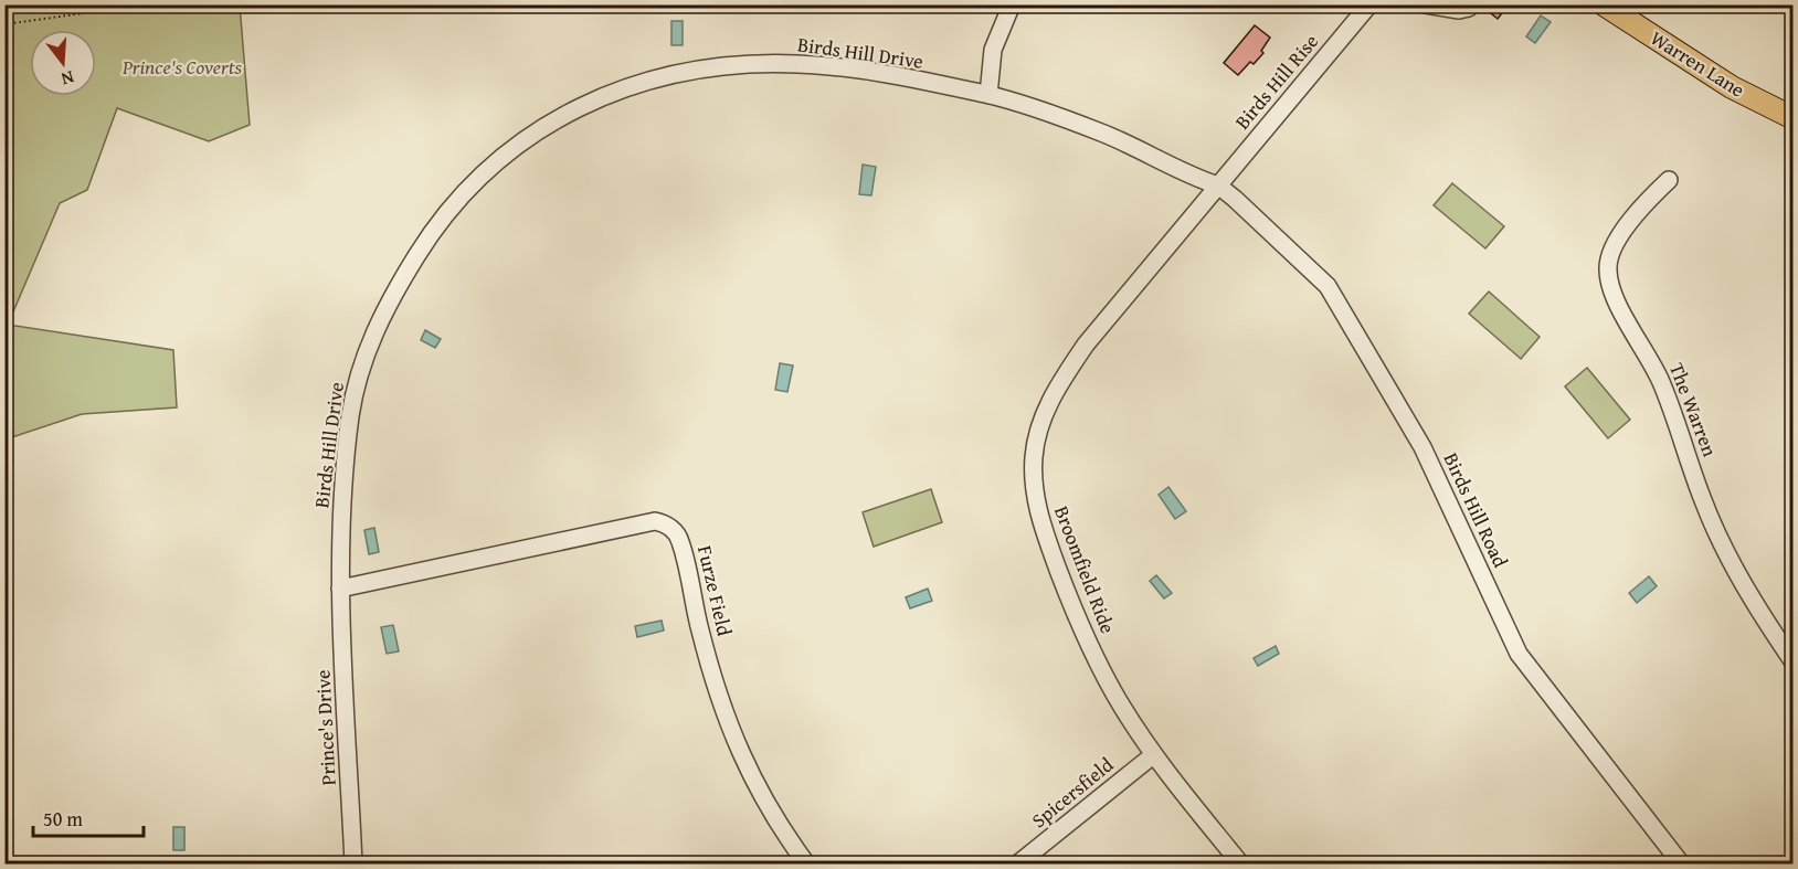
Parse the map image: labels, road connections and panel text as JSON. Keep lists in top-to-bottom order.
{
  "streets": {
    "main road": ["Warren Lane"],
    "street": [
      "Birds Hill Drive",
      "Birds Hill Rise",
      "The Warren",
      "Birds Hill Road",
      "Broomfield Ride",
      "Furze Field",
      "Prince's Drive",
      "Spicersfield"
    ]
  },
  "crossings": [
    ["Birds Hill Drive", "Birds Hill Rise"],
    ["Birds Hill Drive", "Birds Hill Road"],
    ["Birds Hill Drive", "Broomfield Ride"],
    ["Birds Hill Drive", "Furze Field"],
    ["Birds Hill Drive", "Prince's Drive"],
    ["Birds Hill Rise", "Birds Hill Road"],
    ["Birds Hill Rise", "Broomfield Ride"],
    ["Birds Hill Road", "Broomfield Ride"],
    ["Broomfield Ride", "Spicersfield"],
    ["Furze Field", "Prince's Drive"]
  ],
  "parks": ["Prince's Coverts"],
  "scale_bar": "50 m",
  "north": "bottom"
}
